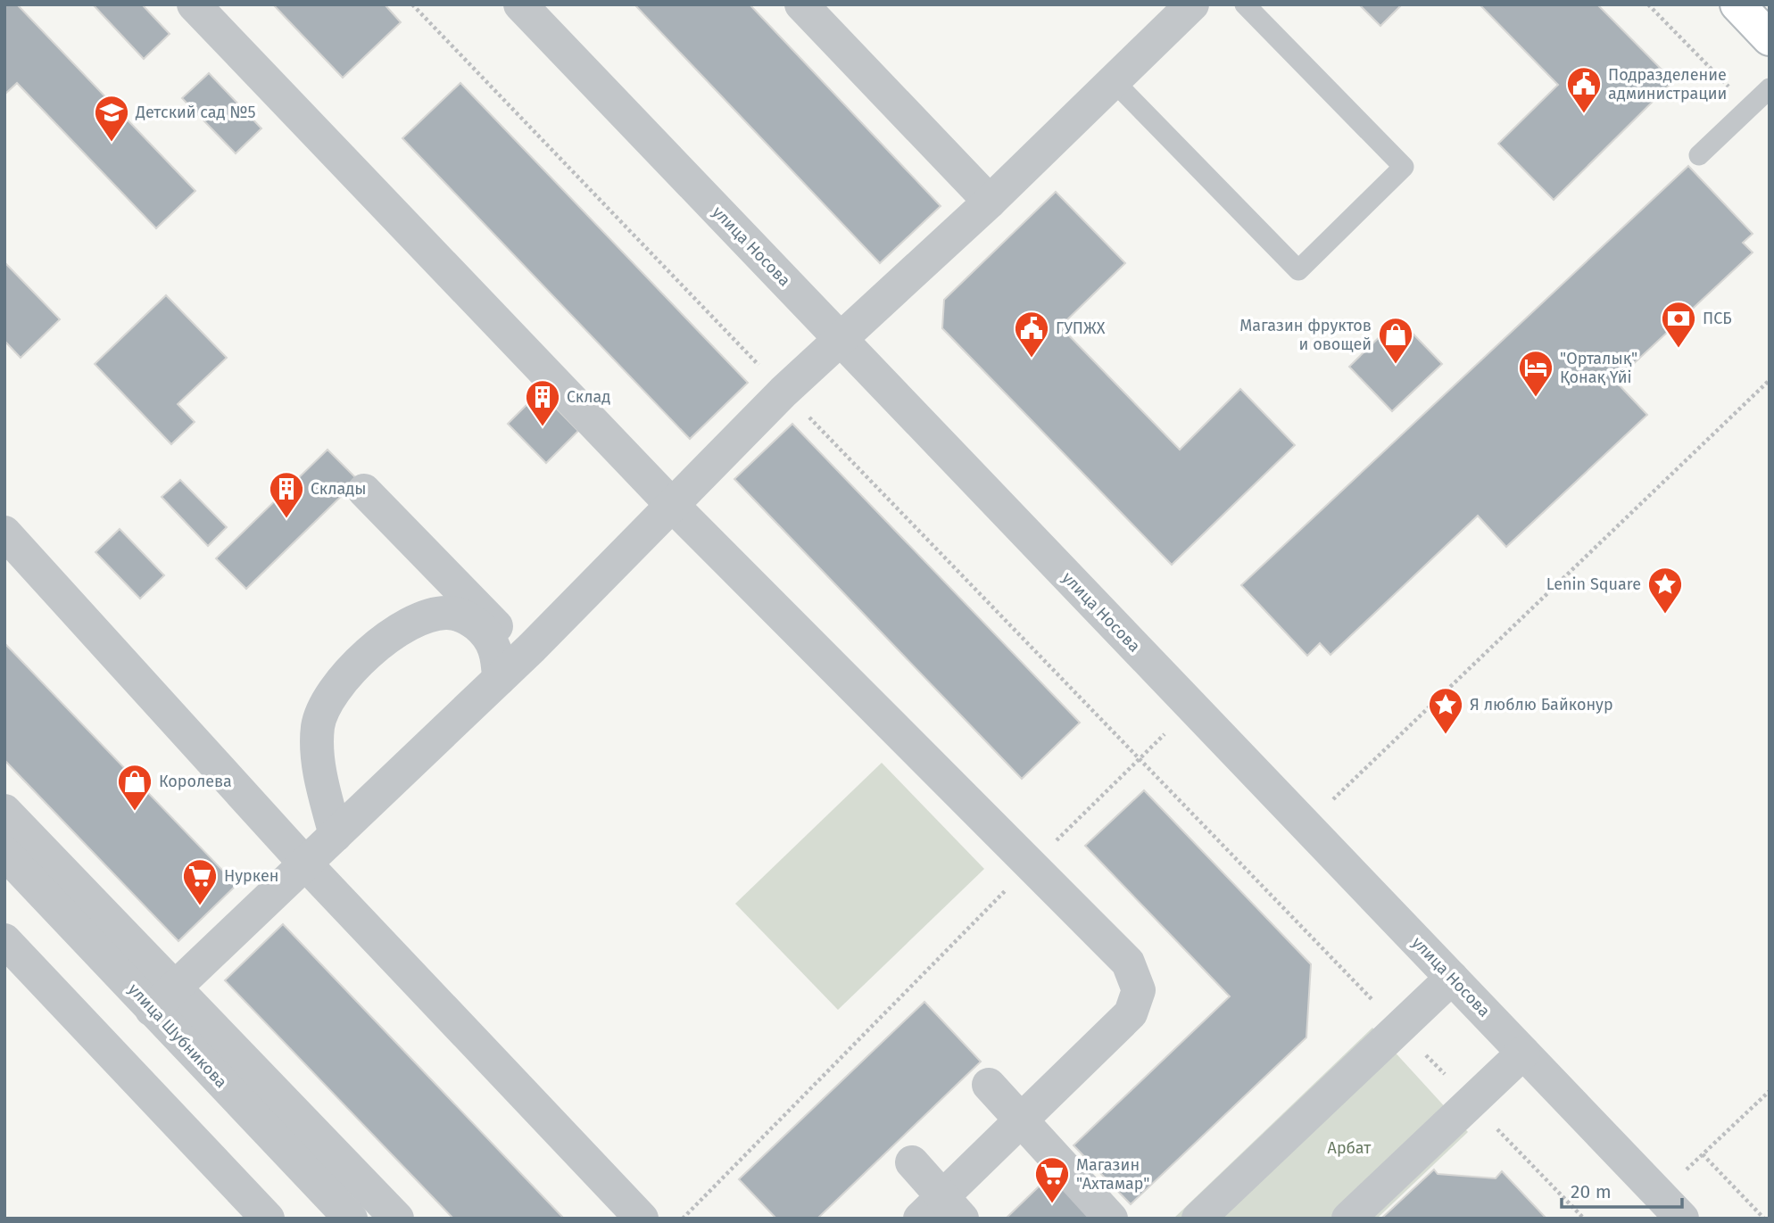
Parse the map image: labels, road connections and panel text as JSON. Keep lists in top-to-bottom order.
{
  "streets": {
    "street": ["улица Носова", "улица Шубникова"]
  },
  "parks": ["Арбат"],
  "places": {
    "public building": ["Подразделение администрации", "ГУПЖХ"],
    "school or university": ["Детский сад №5"],
    "bank": ["ПСБ"],
    "shop": ["Магазин фруктов и овощей", "Королева"],
    "hotel": ["\"Орталық\" Қонақ Үйі"],
    "building": ["Склад", "Склады"],
    "place": ["Lenin Square", "Я люблю Байконур"],
    "supermarket": ["Нуркен", "Магазин \"Ахтамар\""]
  },
  "scale_bar": "20 m"
}
